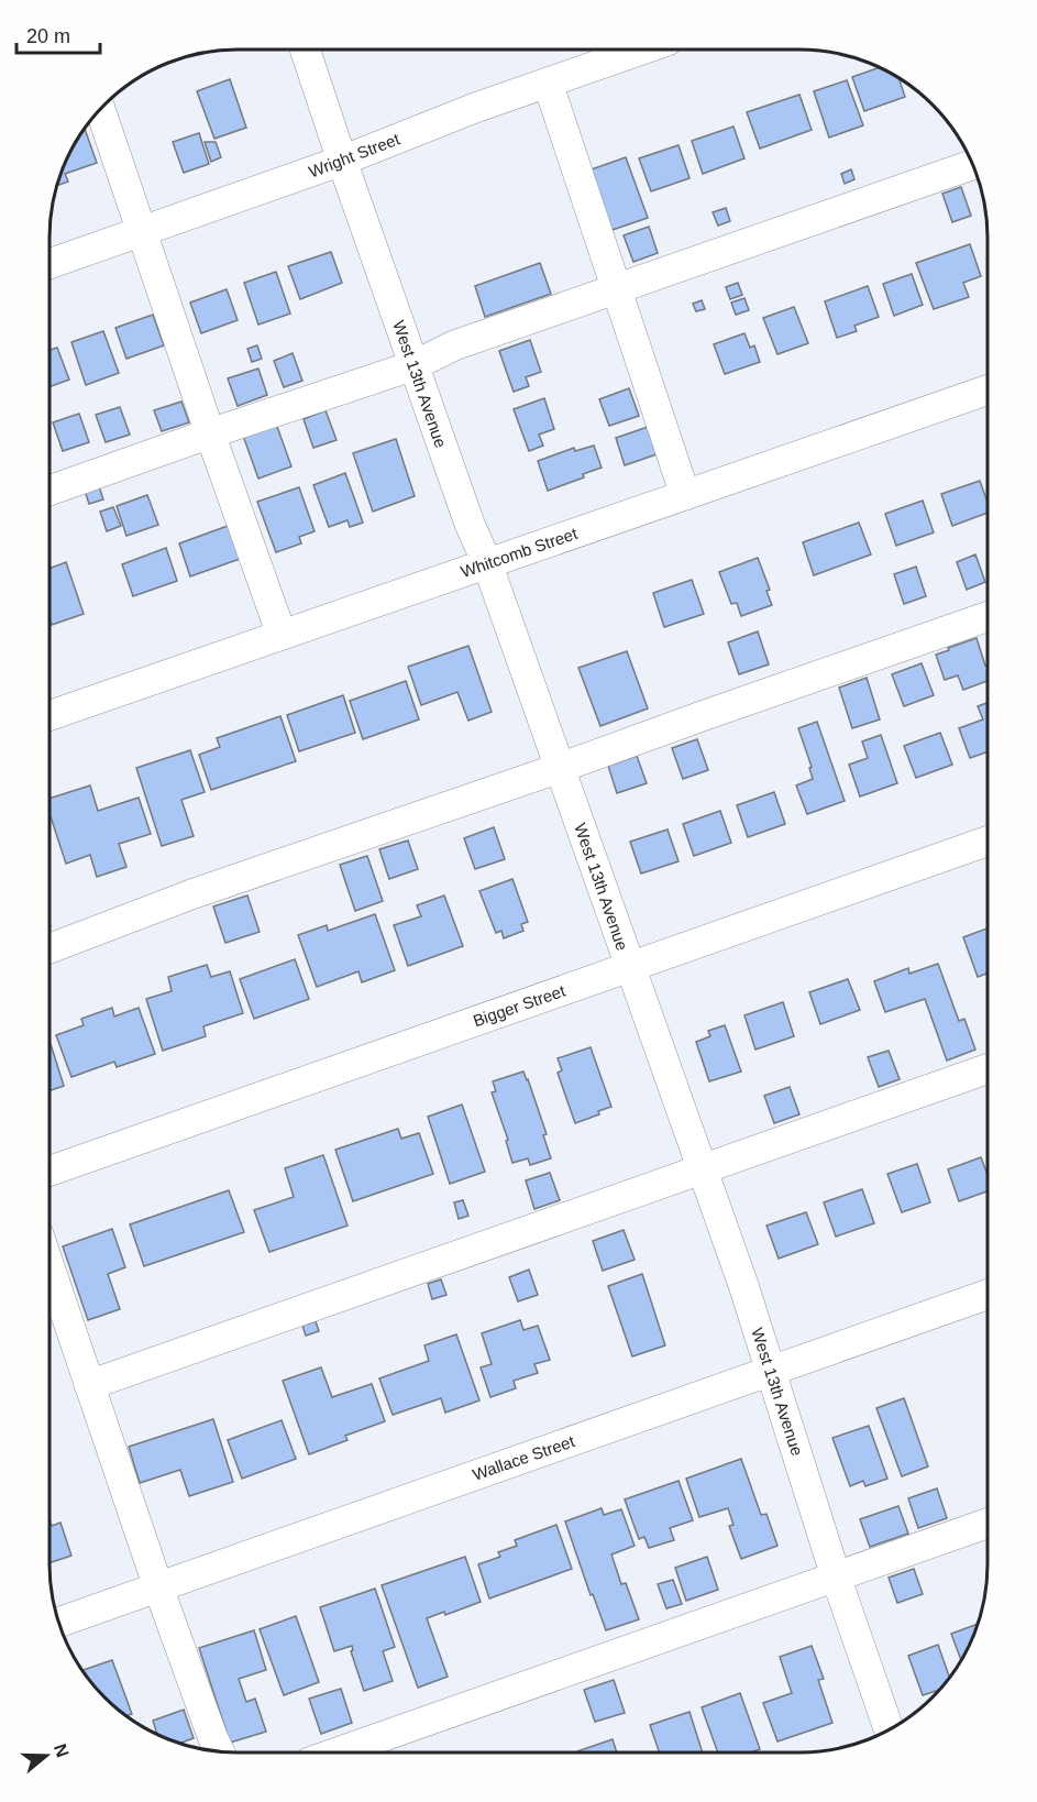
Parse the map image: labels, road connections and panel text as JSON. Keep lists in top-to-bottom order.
{
  "streets": {
    "street": [
      "Wright Street",
      "West 13th Avenue",
      "Whitcomb Street",
      "Bigger Street",
      "Wallace Street"
    ]
  },
  "crossings": [
    ["Wright Street", "West 13th Avenue"],
    ["West 13th Avenue", "Whitcomb Street"],
    ["West 13th Avenue", "Bigger Street"],
    ["West 13th Avenue", "Wallace Street"]
  ],
  "scale_bar": "20 m",
  "north": "right"
}
